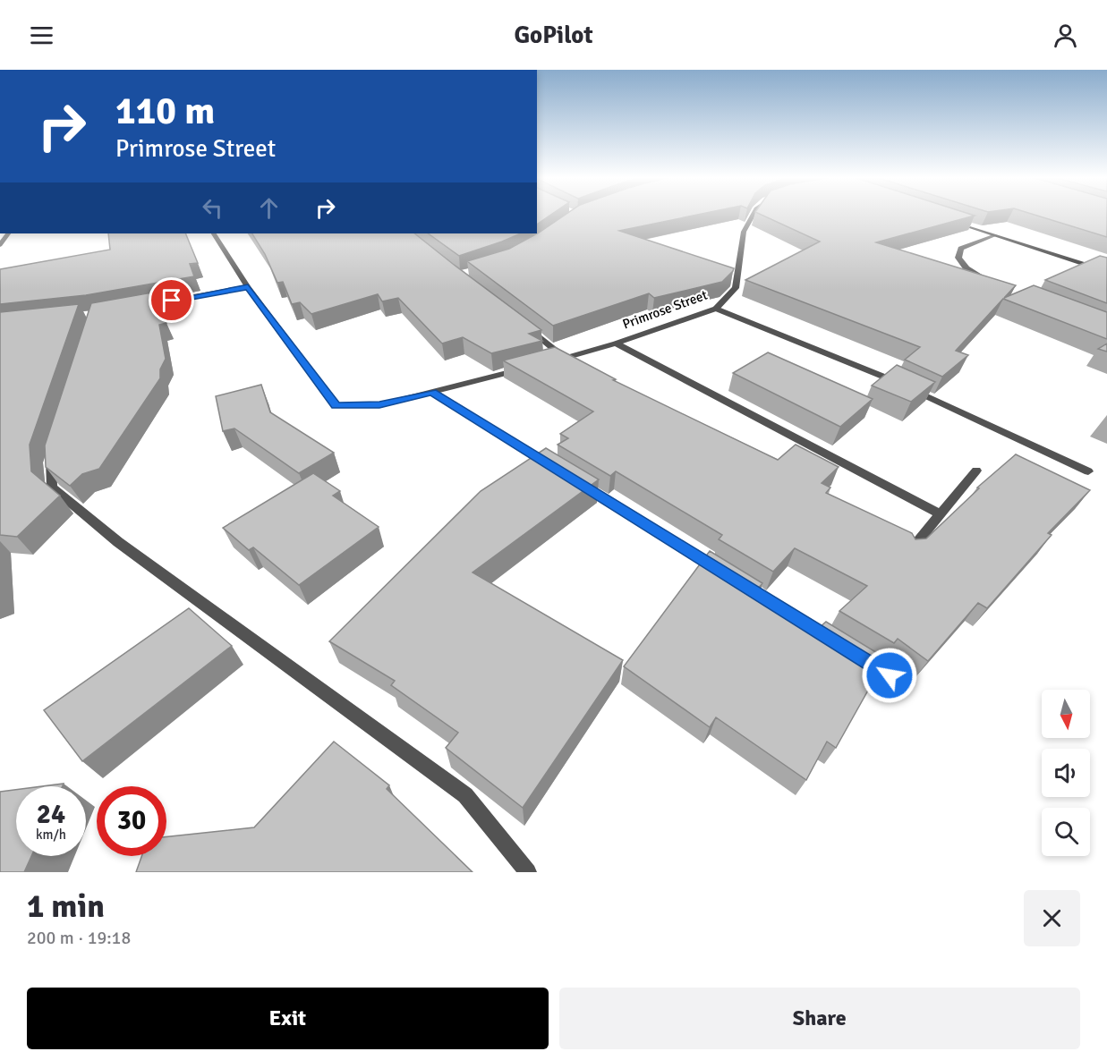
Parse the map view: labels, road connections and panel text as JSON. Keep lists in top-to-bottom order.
{
  "streets": {
    "street": ["Primrose Street"]
  },
  "north": "bottom",
  "page": {
    "header": "GoPilot",
    "turn": ["110 m", "Primrose Street"],
    "speed": "24 km/h",
    "limit": "30",
    "heading": ["1 min", "200 m · 19:18"],
    "buttons": ["Exit", "Share"]
  }
}
